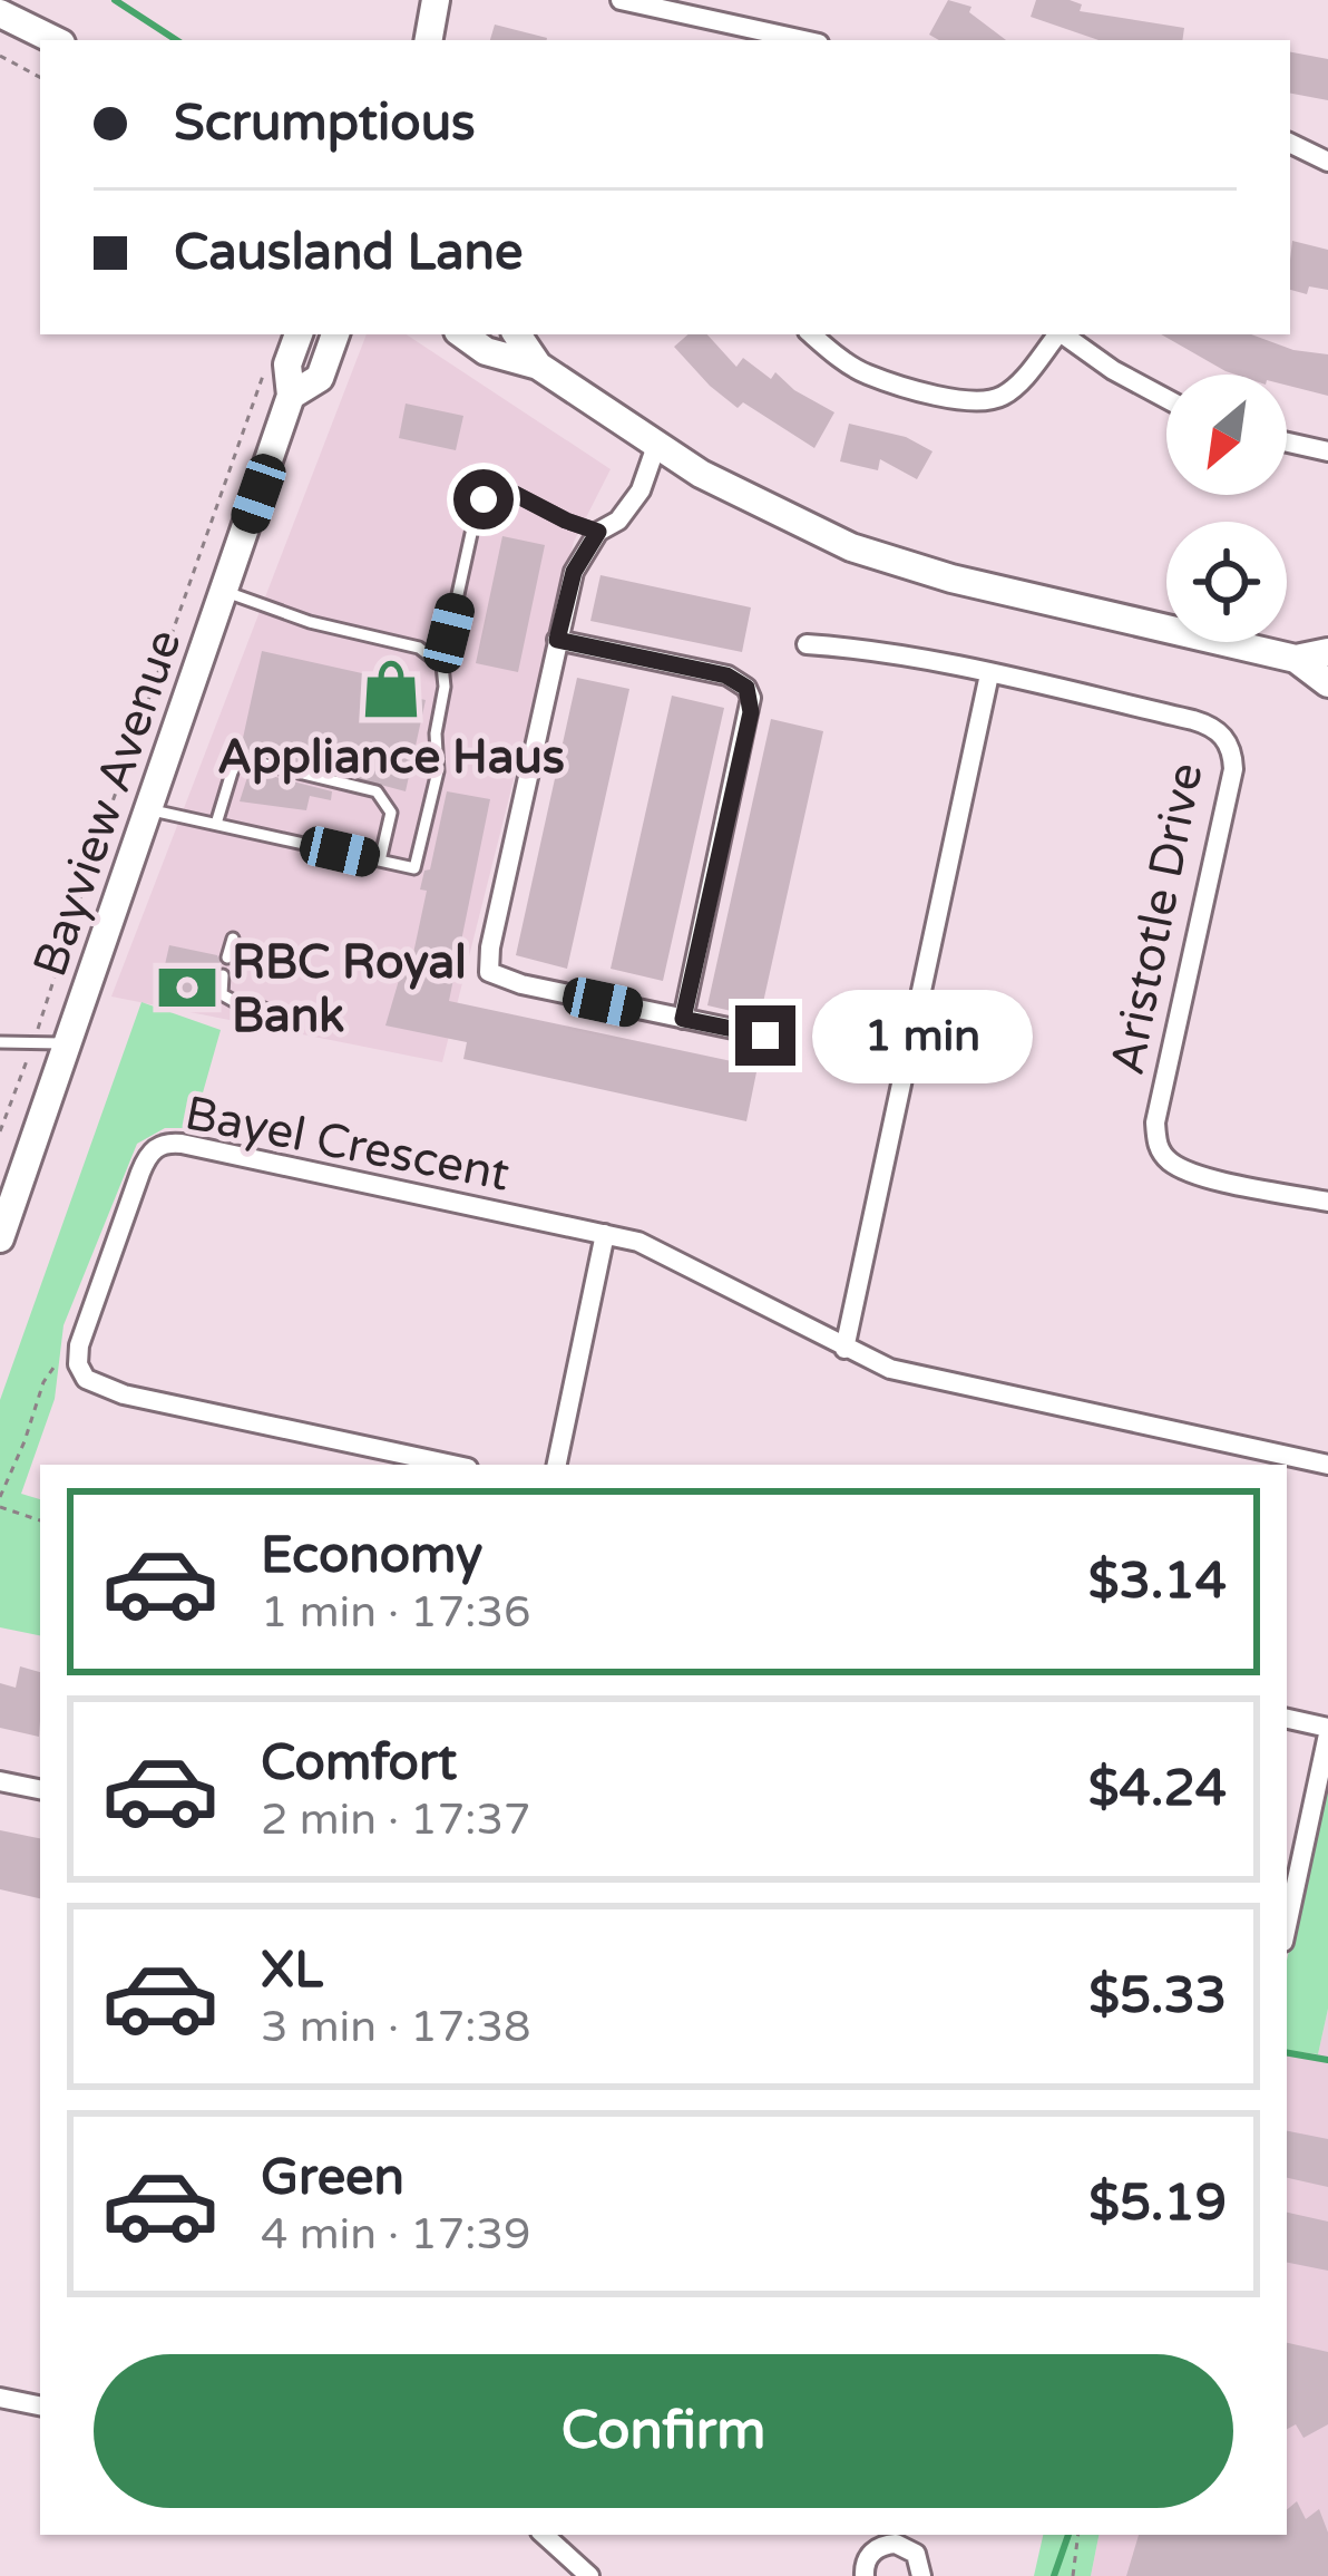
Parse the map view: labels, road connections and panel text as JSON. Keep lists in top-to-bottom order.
{
  "streets": {
    "main road": ["Bayview Avenue"],
    "street": ["Aristotle Drive", "Bayel Crescent"]
  },
  "places": {
    "shop": ["Appliance Haus"],
    "bank": ["RBC Royal Bank"]
  },
  "north": "bottom left",
  "page": {
    "banner": ["Scrumptious", "Causland Lane"],
    "bubble": "1 min",
    "list": [
      {
        "name": "Economy",
        "note": "1 min · 17:36",
        "value": "$3.14"
      },
      {
        "name": "Comfort",
        "note": "2 min · 17:37",
        "value": "$4.24"
      },
      {
        "name": "XL",
        "note": "3 min · 17:38",
        "value": "$5.33"
      },
      {
        "name": "Green",
        "note": "4 min · 17:39",
        "value": "$5.19"
      }
    ],
    "buttons": "Confirm"
  }
}
